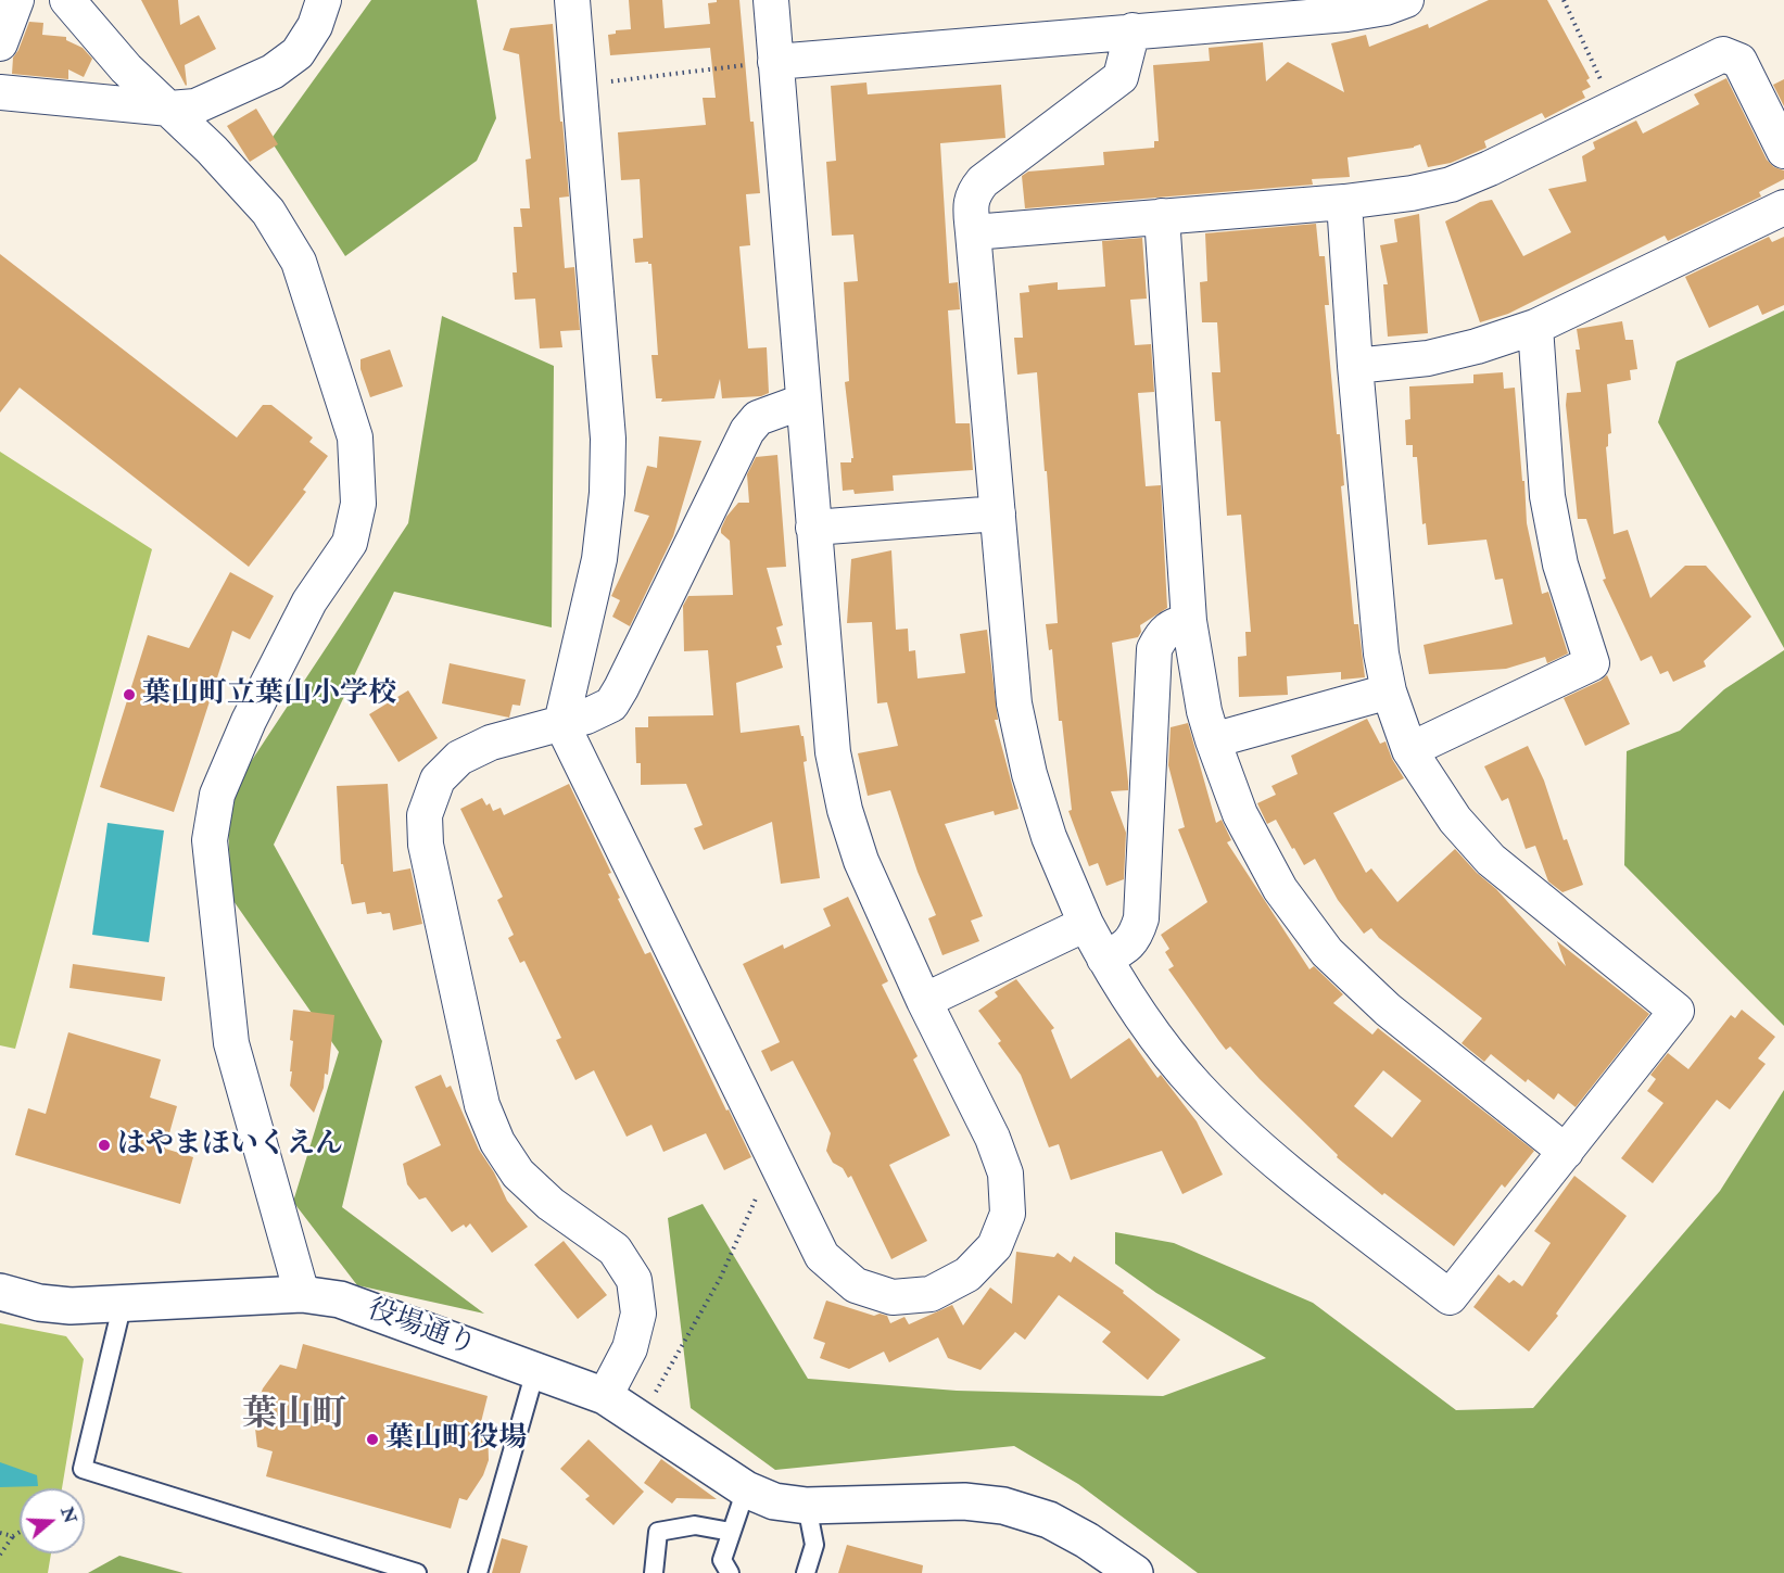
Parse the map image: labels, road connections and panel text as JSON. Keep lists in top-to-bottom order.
{
  "streets": {
    "street": ["役場通り"]
  },
  "districts": ["葉山町"],
  "places": ["葉山町立葉山小学校", "はやまほいくえん", "葉山町役場"],
  "north": "right"
}
